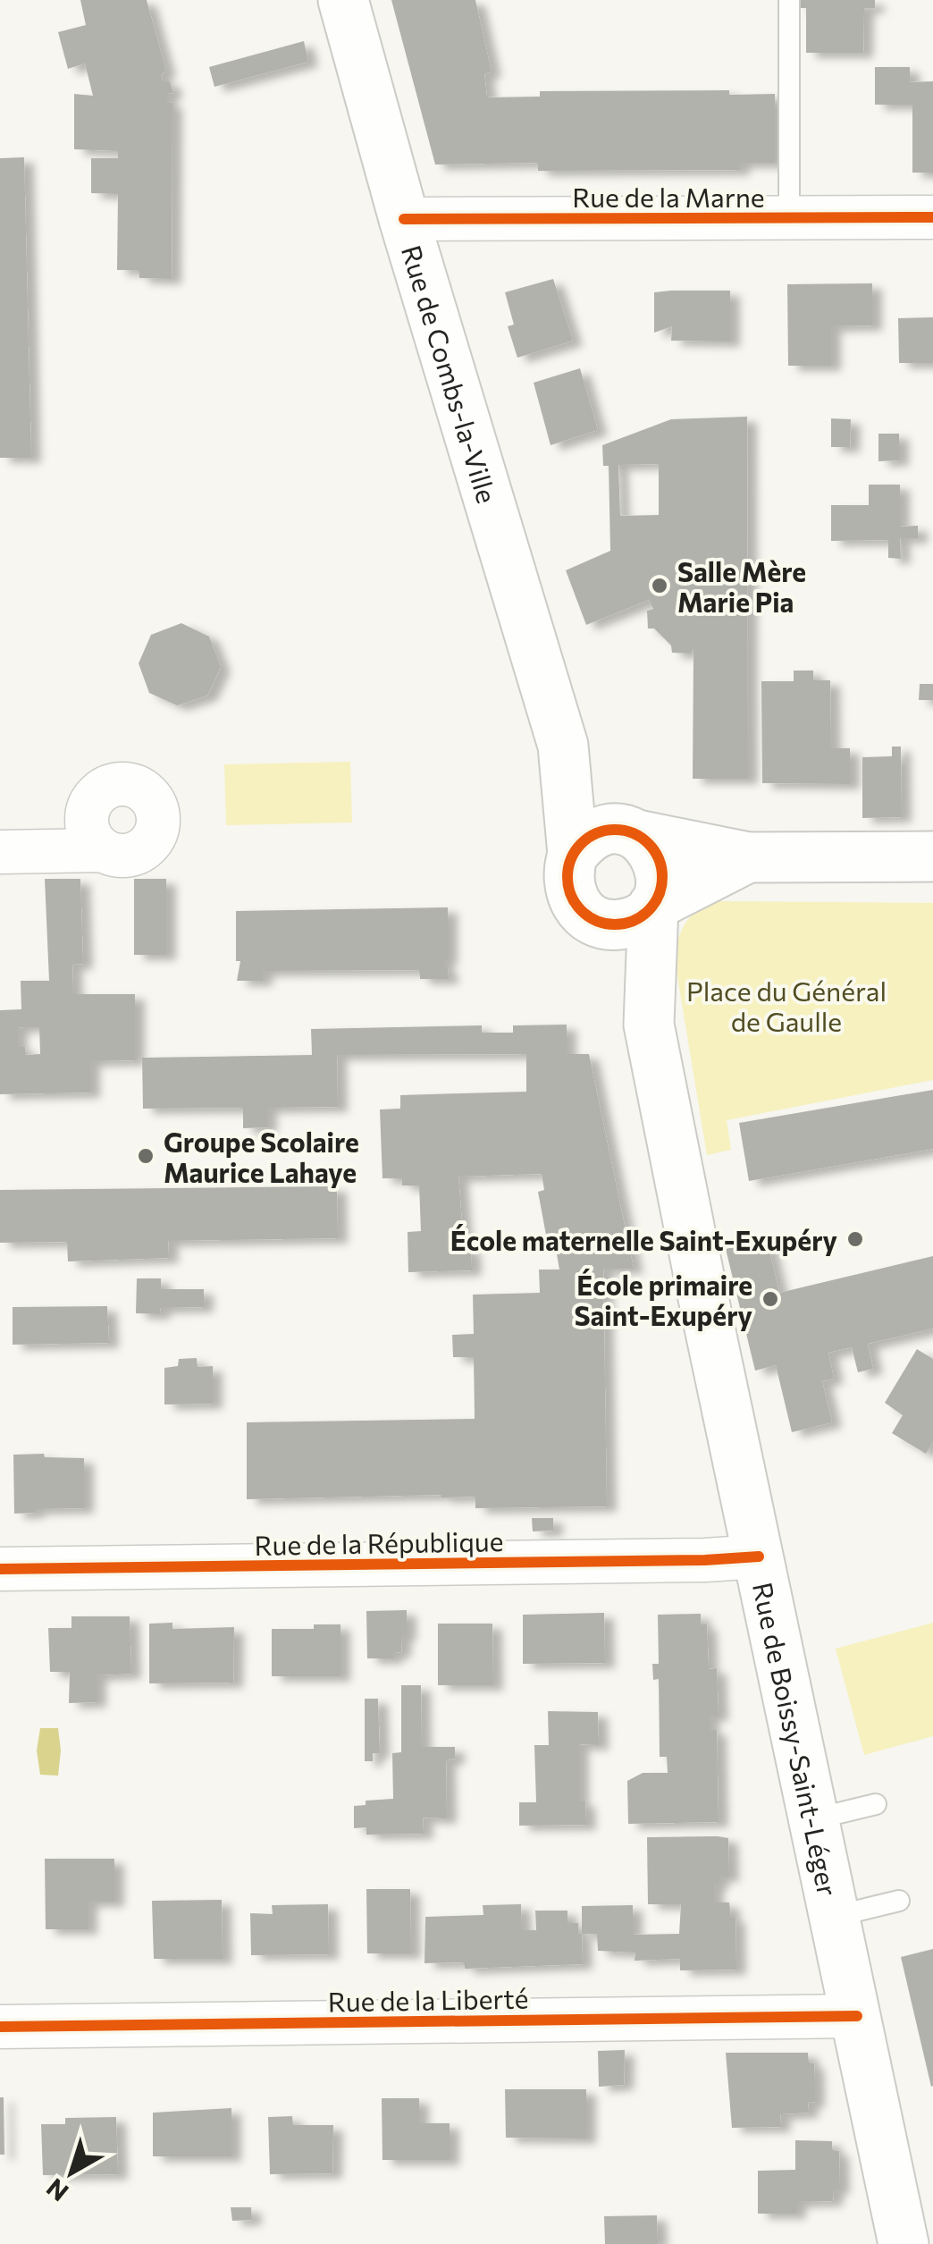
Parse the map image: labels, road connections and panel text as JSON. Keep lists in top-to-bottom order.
{
  "streets": {
    "main road": ["Rue de Combs-la-Ville", "Rue de Boissy-Saint-Léger"],
    "street": ["Rue de la Marne", "Rue de la République", "Rue de la Liberté"]
  },
  "crossings": [
    ["Rue de la Marne", "Rue de Combs-la-Ville"],
    ["Rue de Combs-la-Ville", "Rue de Boissy-Saint-Léger"],
    ["Rue de la République", "Rue de Boissy-Saint-Léger"],
    ["Rue de Boissy-Saint-Léger", "Rue de la Liberté"]
  ],
  "parks": ["Place du Général de Gaulle"],
  "places": [
    "Salle Mère Marie Pia",
    "Groupe Scolaire Maurice Lahaye",
    "École maternelle Saint-Exupéry",
    "École primaire Saint-Exupéry"
  ],
  "north": "bottom left"
}
